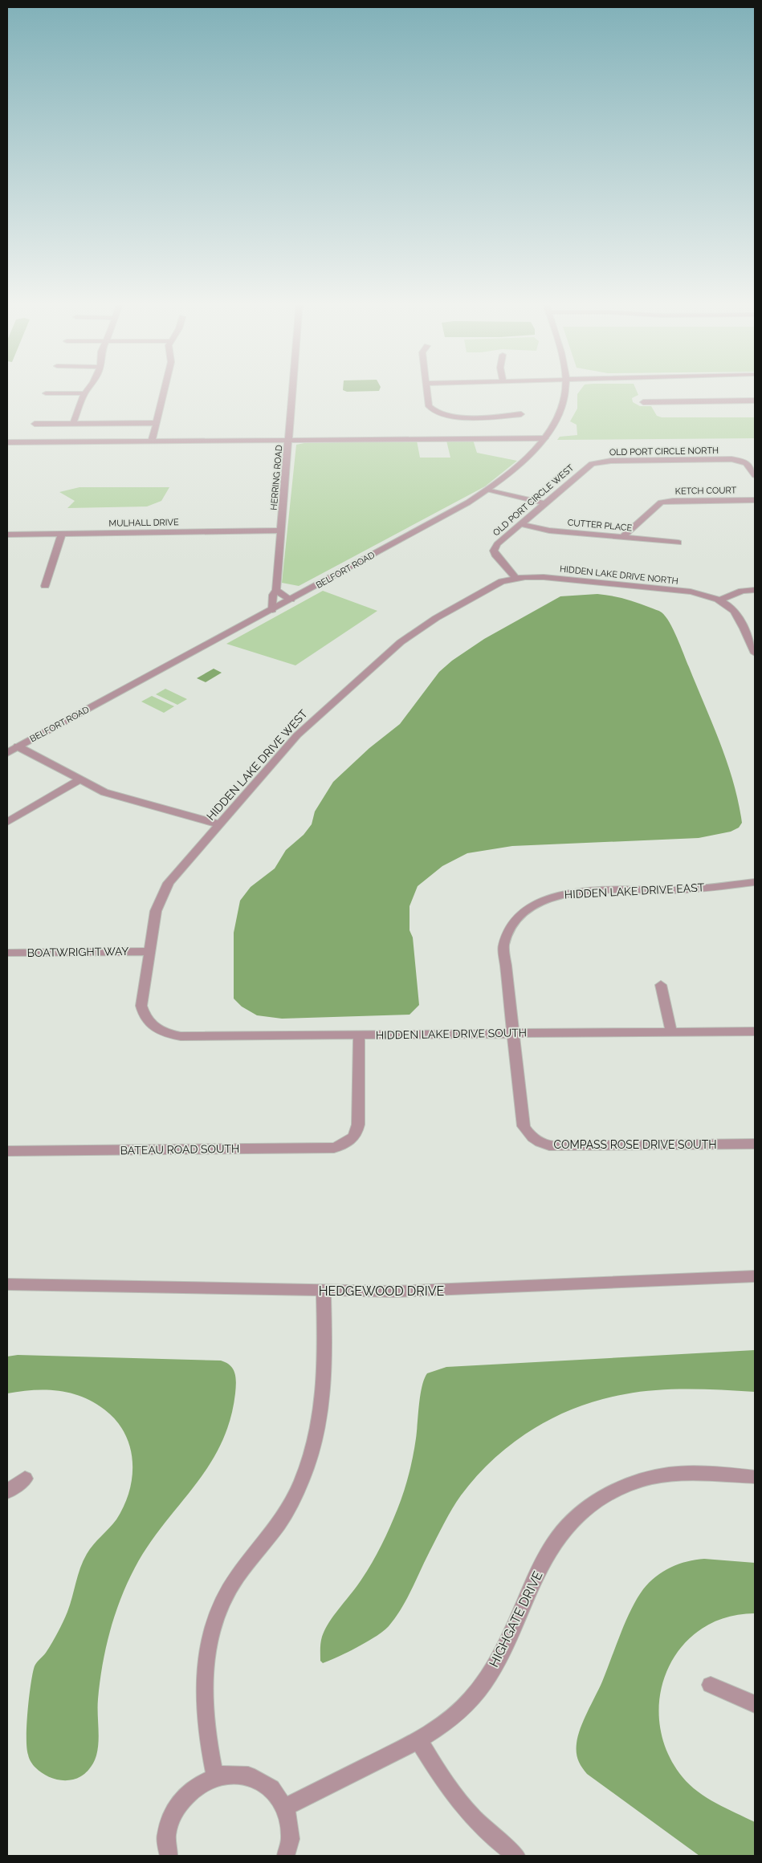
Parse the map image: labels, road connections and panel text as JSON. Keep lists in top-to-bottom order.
{
  "streets": {
    "street": [
      "OLD PORT CIRCLE NORTH",
      "HERRING ROAD",
      "KETCH COURT",
      "OLD PORT CIRCLE WEST",
      "MULHALL DRIVE",
      "CUTTER PLACE",
      "BELFORT ROAD",
      "HIDDEN LAKE DRIVE NORTH",
      "HIDDEN LAKE DRIVE WEST",
      "HIDDEN LAKE DRIVE EAST",
      "BOATWRIGHT WAY",
      "HIDDEN LAKE DRIVE SOUTH",
      "COMPASS ROSE DRIVE SOUTH",
      "BATEAU ROAD SOUTH",
      "HEDGEWOOD DRIVE",
      "HIGHGATE DRIVE"
    ]
  },
  "crossings": [
    ["OLD PORT CIRCLE NORTH", "OLD PORT CIRCLE WEST"],
    ["HERRING ROAD", "MULHALL DRIVE"],
    ["HERRING ROAD", "BELFORT ROAD"],
    ["KETCH COURT", "CUTTER PLACE"],
    ["OLD PORT CIRCLE WEST", "CUTTER PLACE"],
    ["OLD PORT CIRCLE WEST", "HIDDEN LAKE DRIVE NORTH"],
    ["OLD PORT CIRCLE WEST", "HIDDEN LAKE DRIVE WEST"],
    ["HIDDEN LAKE DRIVE NORTH", "HIDDEN LAKE DRIVE WEST"],
    ["HIDDEN LAKE DRIVE WEST", "BOATWRIGHT WAY"],
    ["HIDDEN LAKE DRIVE WEST", "HIDDEN LAKE DRIVE SOUTH"],
    ["HIDDEN LAKE DRIVE EAST", "HIDDEN LAKE DRIVE SOUTH"],
    ["HIDDEN LAKE DRIVE EAST", "COMPASS ROSE DRIVE SOUTH"],
    ["HIDDEN LAKE DRIVE SOUTH", "BATEAU ROAD SOUTH"]
  ]
}
